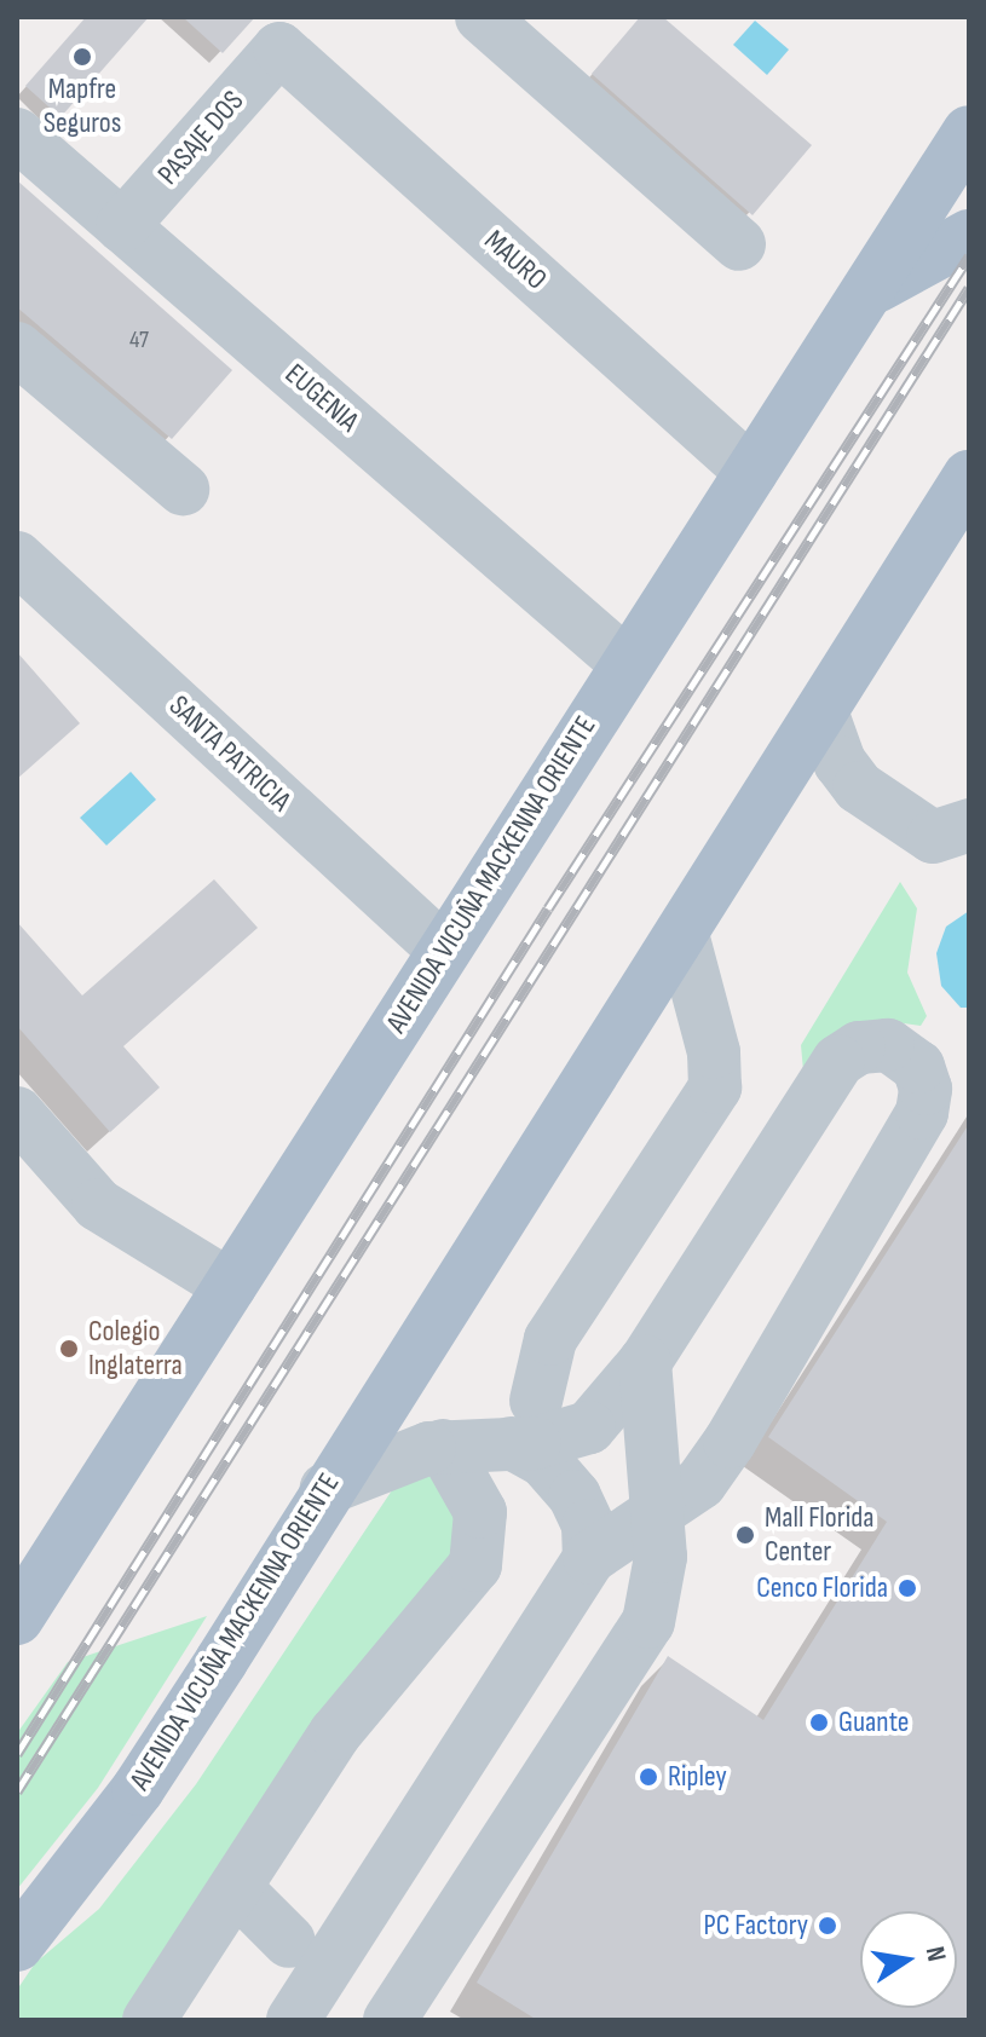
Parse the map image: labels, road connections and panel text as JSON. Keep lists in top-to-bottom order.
{
  "streets": {
    "main road": ["AVENIDA VICUÑA MACKENNA ORIENTE"],
    "street": [
      "PASAJE DOS",
      "MAURO",
      "EUGENIA",
      "SANTA PATRICIA"
    ]
  },
  "crossings": [
    ["PASAJE DOS", "MAURO"],
    ["PASAJE DOS", "EUGENIA"],
    ["MAURO", "AVENIDA VICUÑA MACKENNA ORIENTE"],
    ["EUGENIA", "AVENIDA VICUÑA MACKENNA ORIENTE"],
    ["SANTA PATRICIA", "AVENIDA VICUÑA MACKENNA ORIENTE"]
  ],
  "places": [
    "Mapfre Seguros",
    "Colegio Inglaterra",
    "Mall Florida Center",
    "Cenco Florida",
    "Guante",
    "Ripley",
    "PC Factory"
  ],
  "house_numbers": ["47"],
  "north": "right"
}
